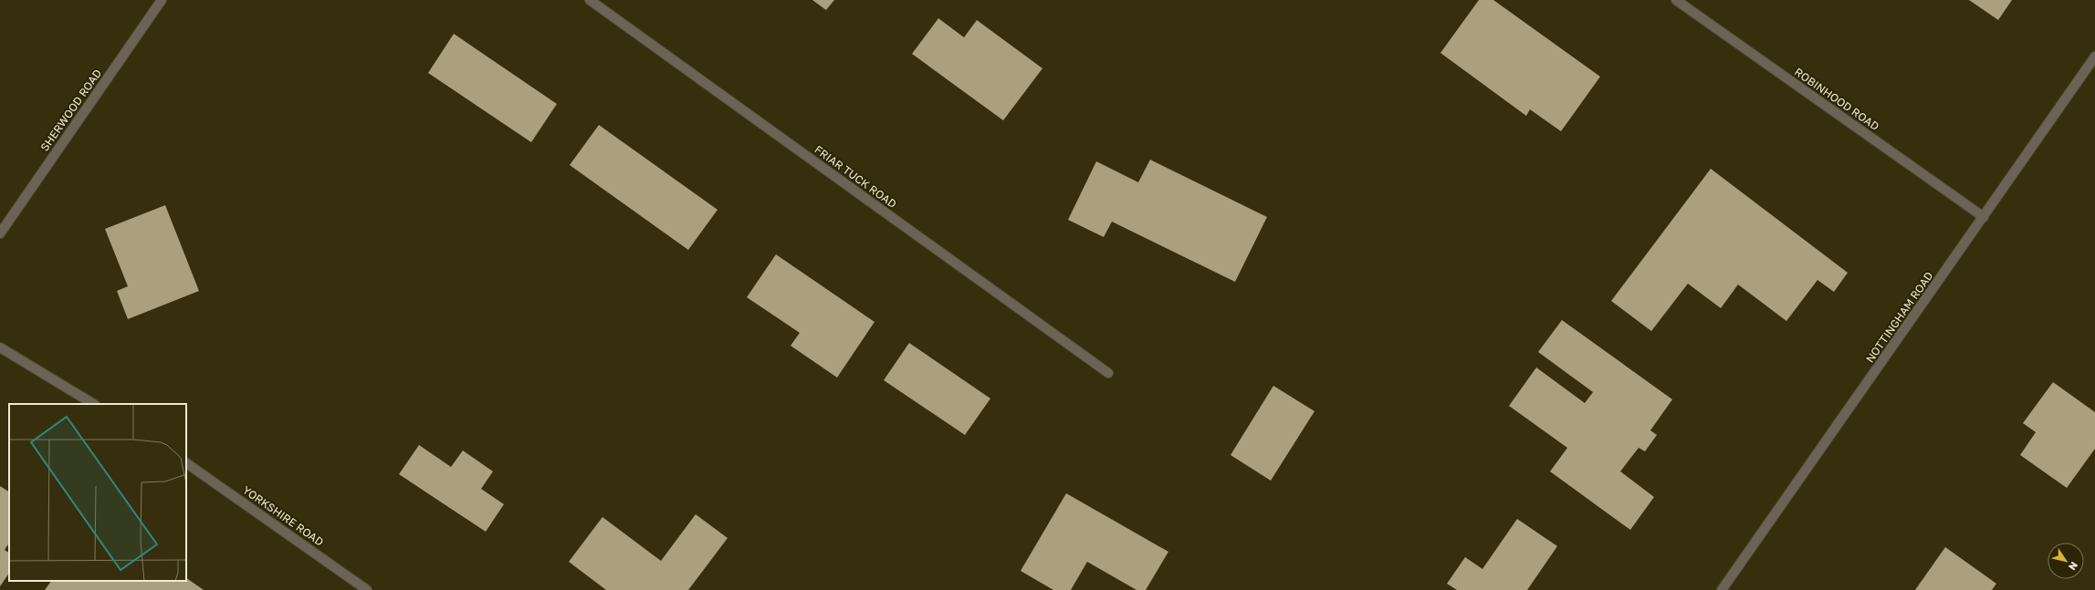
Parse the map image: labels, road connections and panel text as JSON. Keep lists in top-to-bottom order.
{
  "streets": {
    "street": [
      "ROBINHOOD ROAD",
      "SHERWOOD ROAD",
      "FRIAR TUCK ROAD",
      "NOTTINGHAM ROAD",
      "YORKSHIRE ROAD"
    ]
  },
  "crossings": [
    ["ROBINHOOD ROAD", "NOTTINGHAM ROAD"]
  ],
  "north": "bottom right"
}
